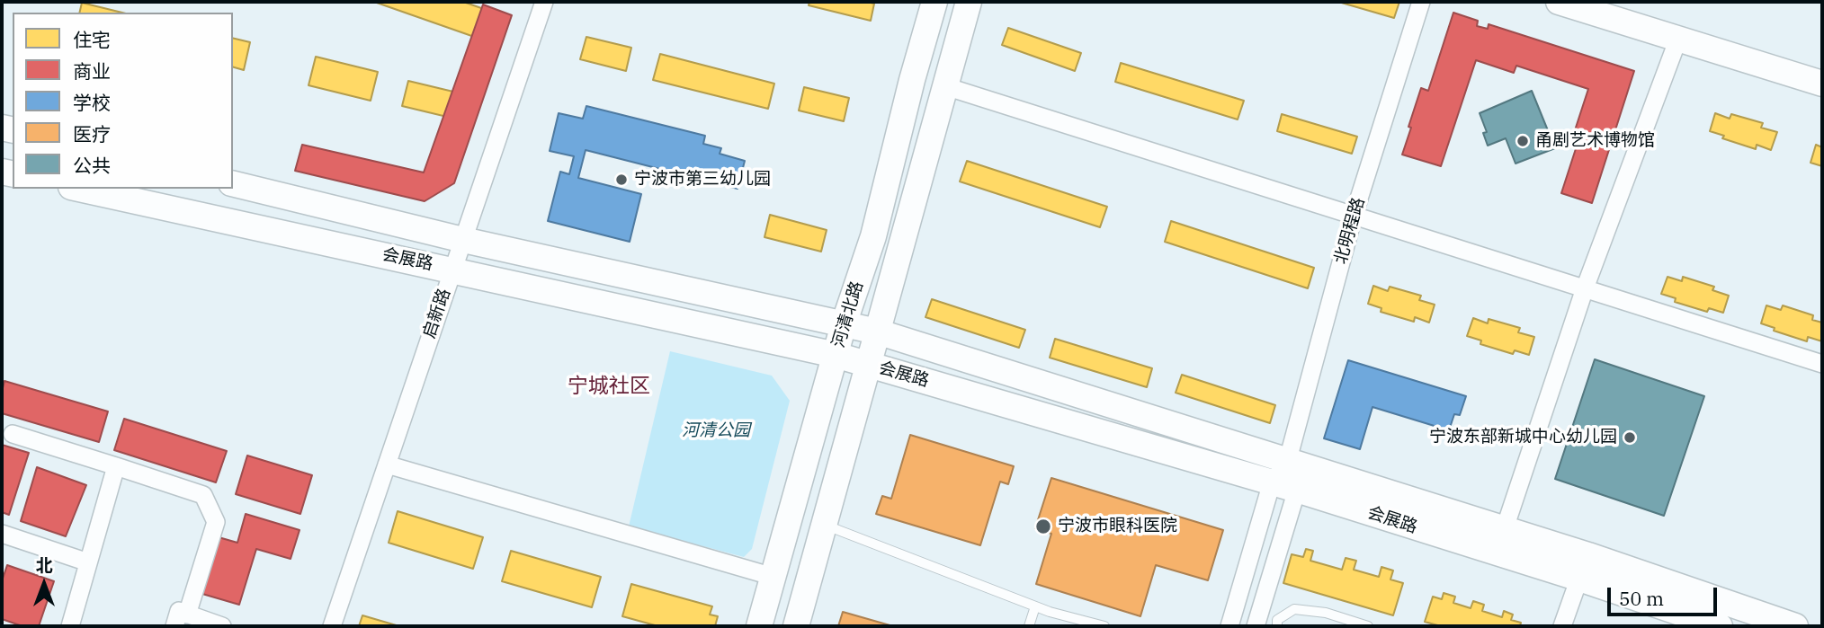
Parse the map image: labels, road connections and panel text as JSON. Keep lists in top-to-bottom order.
{
  "streets": {
    "street": [
      "北明程路",
      "会展路",
      "启新路",
      "河清北路"
    ]
  },
  "crossings": [
    ["北明程路", "会展路"],
    ["会展路", "启新路"],
    ["会展路", "河清北路"]
  ],
  "districts": ["宁城社区"],
  "parks": ["河清公园"],
  "places": [
    "甬剧艺术博物馆",
    "宁波市第三幼儿园",
    "宁波东部新城中心幼儿园",
    "宁波市眼科医院"
  ],
  "legend": [
    "住宅",
    "商业",
    "学校",
    "医疗",
    "公共"
  ],
  "scale_bar": "50 m",
  "north": "top"
}
